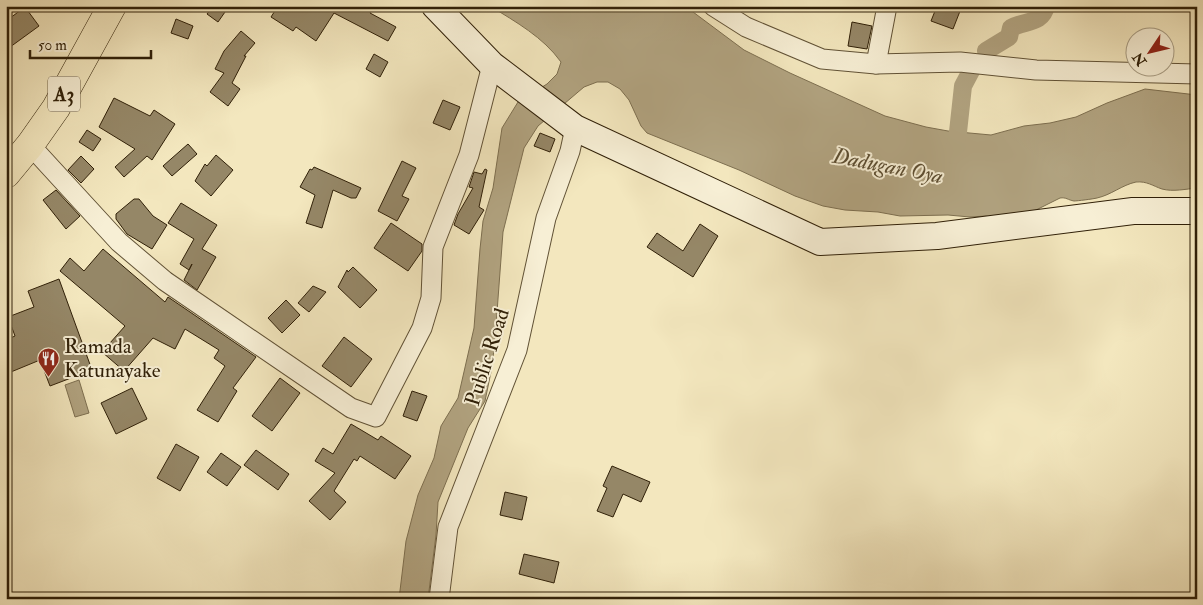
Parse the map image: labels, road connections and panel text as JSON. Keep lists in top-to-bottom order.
{
  "streets": {
    "highway": ["A3"],
    "street": ["Public Road"]
  },
  "water": ["Dadugan Oya"],
  "places": {
    "restaurant": ["Ramada Katunayake"]
  },
  "scale_bar": "50 m",
  "north": "bottom left"
}
